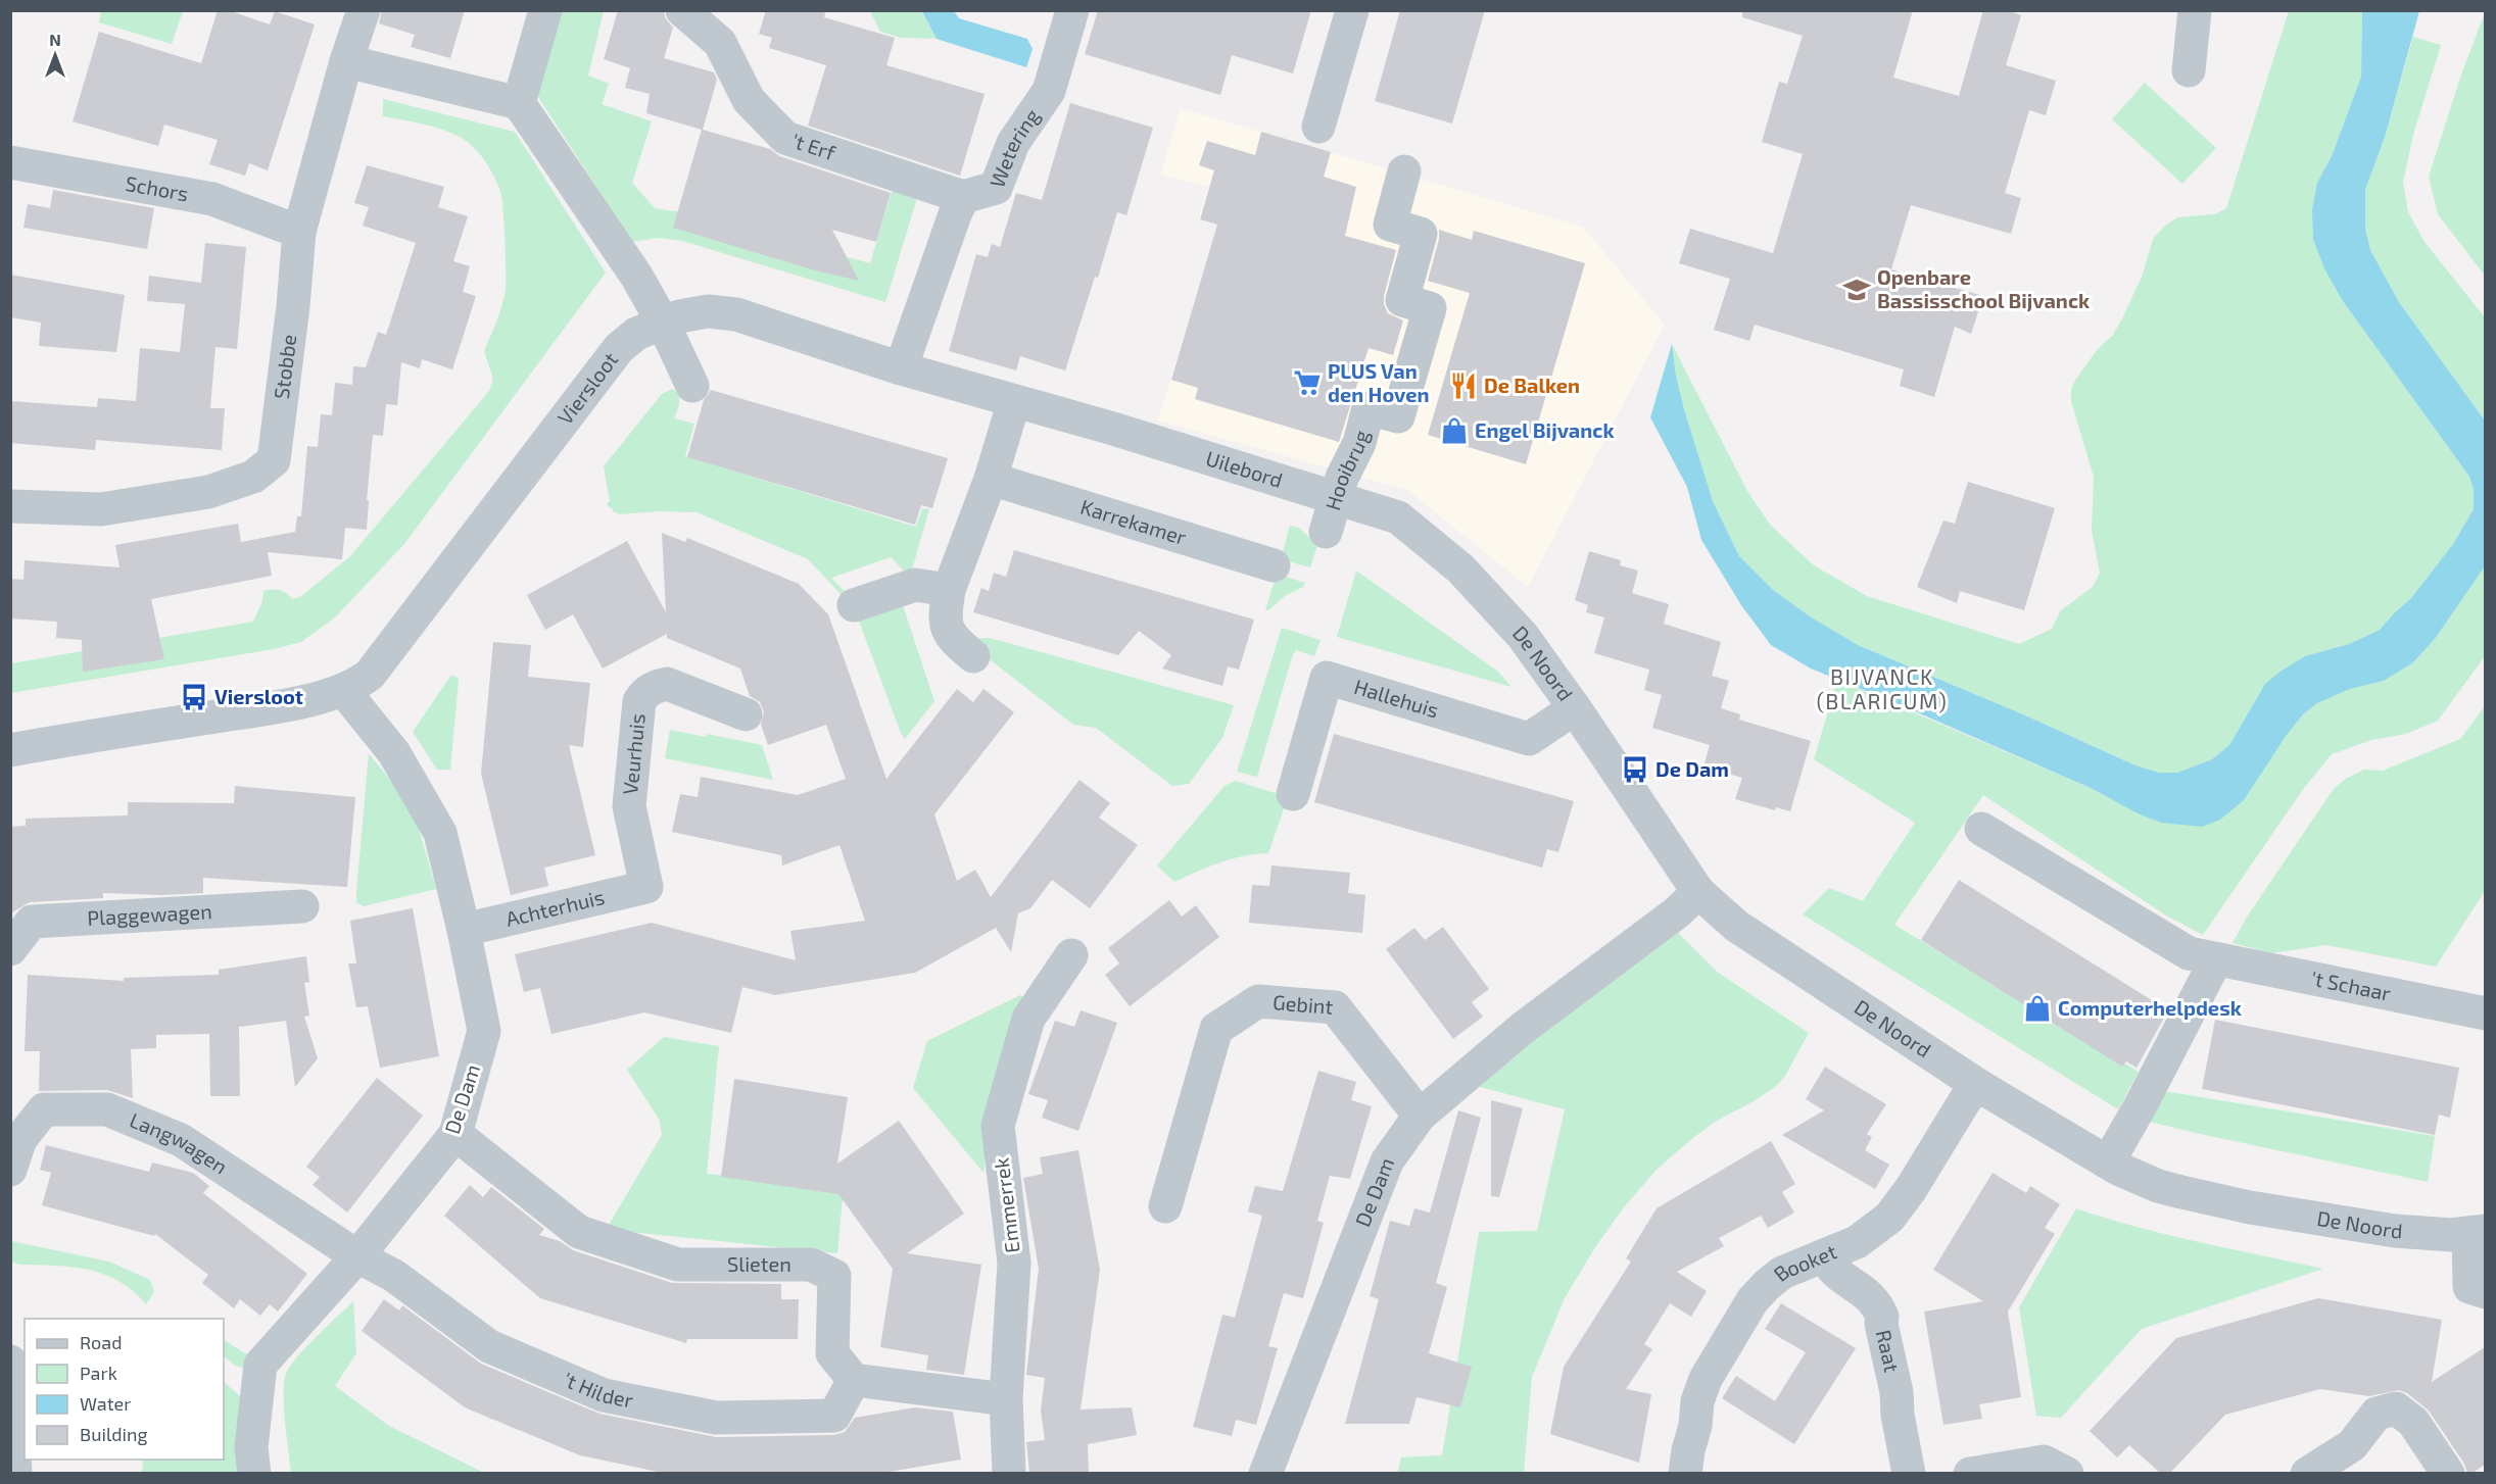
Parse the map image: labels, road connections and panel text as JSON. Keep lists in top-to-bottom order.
{
  "streets": {
    "street": [
      "Wetering",
      "'t Erf",
      "Schors",
      "Stobbe",
      "Viersloot",
      "Uilebord",
      "Hooibrug",
      "Karrekamer",
      "De Noord",
      "Hallehuis",
      "Veurhuis",
      "Achterhuis",
      "Plaggewagen",
      "'t Schaar",
      "Gebint",
      "De Dam",
      "Langwagen",
      "Emmerrek",
      "Slieten",
      "Booket",
      "Raat",
      "'t Hilder"
    ]
  },
  "crossings": [
    ["Wetering", "'t Erf"],
    ["Wetering", "Viersloot"],
    ["Schors", "Stobbe"],
    ["Viersloot", "Uilebord"],
    ["Viersloot", "De Dam"],
    ["Uilebord", "Hooibrug"],
    ["Uilebord", "De Noord"],
    ["De Noord", "Hallehuis"],
    ["De Noord", "De Dam"],
    ["De Noord", "Booket"],
    ["Veurhuis", "Achterhuis"],
    ["Achterhuis", "De Dam"],
    ["Gebint", "De Dam"],
    ["De Dam", "Langwagen"],
    ["De Dam", "Slieten"],
    ["De Dam", "'t Hilder"],
    ["Langwagen", "'t Hilder"],
    ["Slieten", "'t Hilder"],
    ["Booket", "Raat"]
  ],
  "districts": ["BIJVANCK (BLARICUM)"],
  "places": {
    "school or university": ["Openbare Bassisschool Bijvanck"],
    "supermarket": ["PLUS Van den Hoven"],
    "restaurant": ["De Balken"],
    "shop": ["Engel Bijvanck", "Computerhelpdesk"],
    "bus stop": ["Viersloot", "De Dam"]
  },
  "legend": [
    "Road",
    "Park",
    "Water",
    "Building"
  ],
  "north": "top"
}
